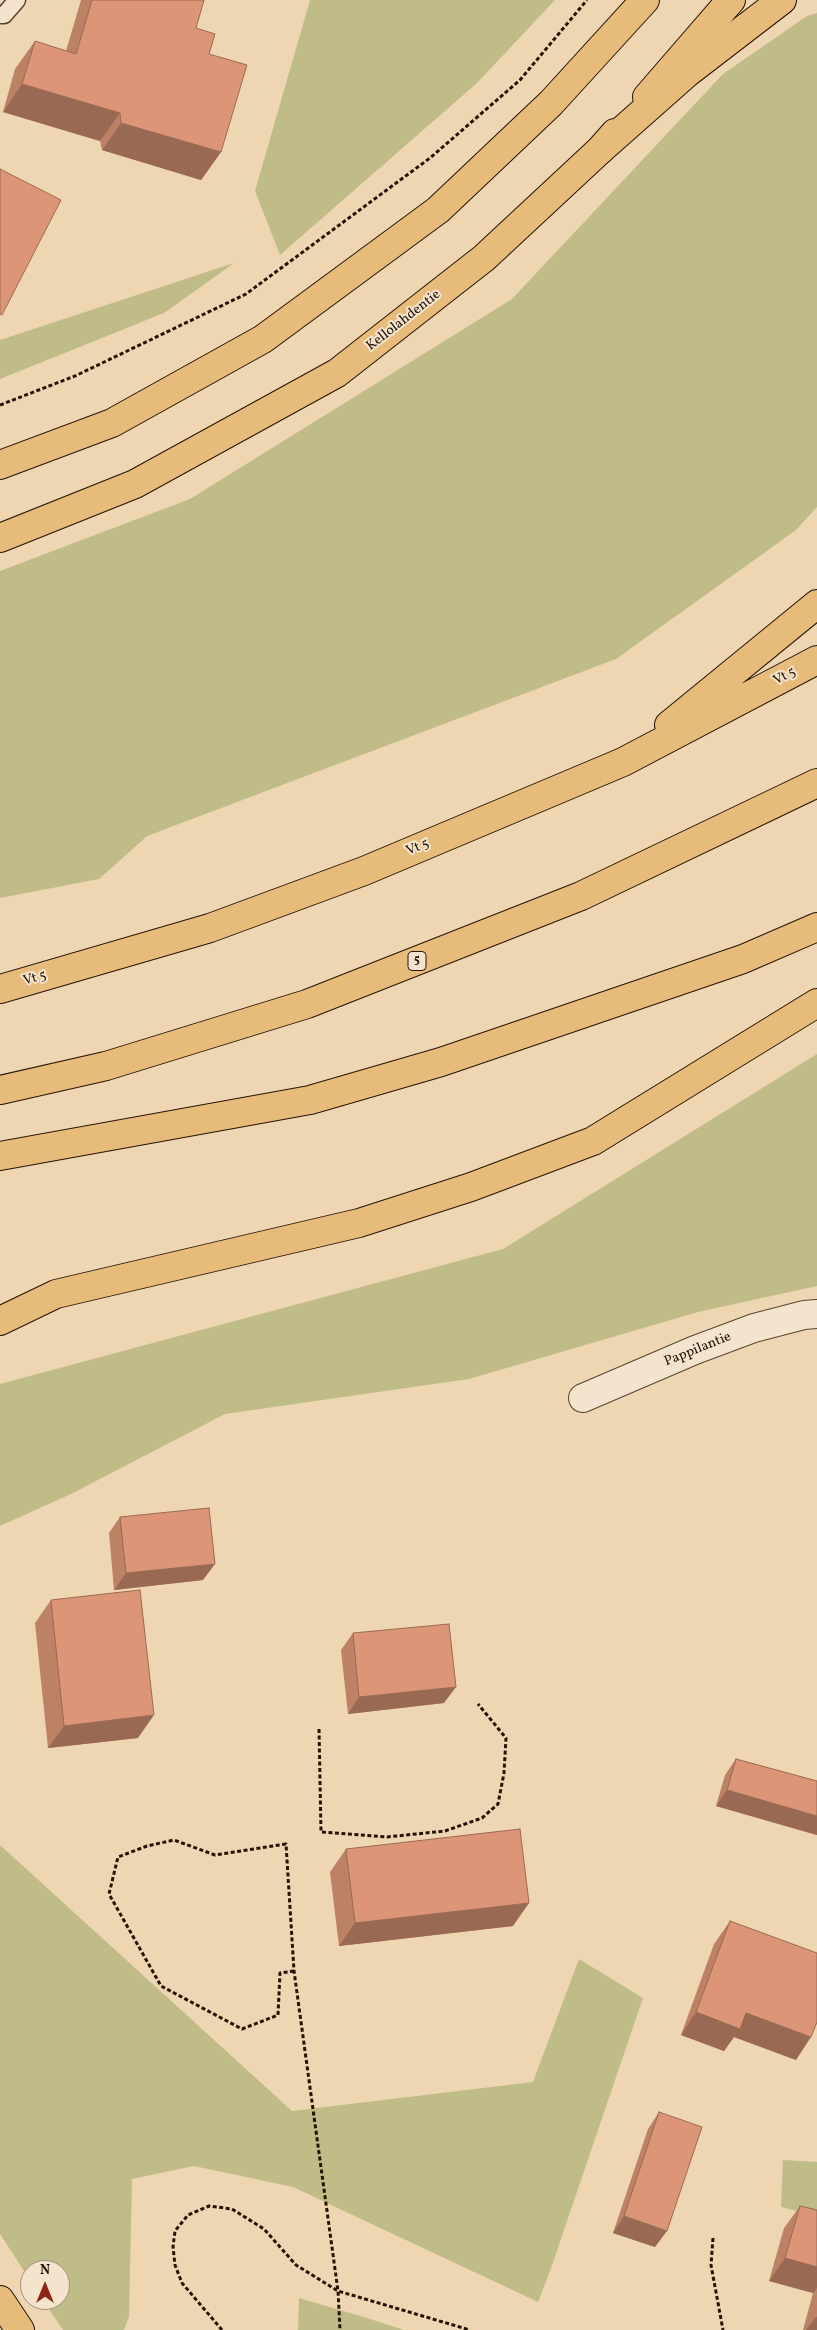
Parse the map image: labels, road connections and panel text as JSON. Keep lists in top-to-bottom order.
{
  "streets": {
    "main road": ["Kellolahdentie", "Vt 5", "5"],
    "street": ["Pappilantie"]
  },
  "north": "top"
}
